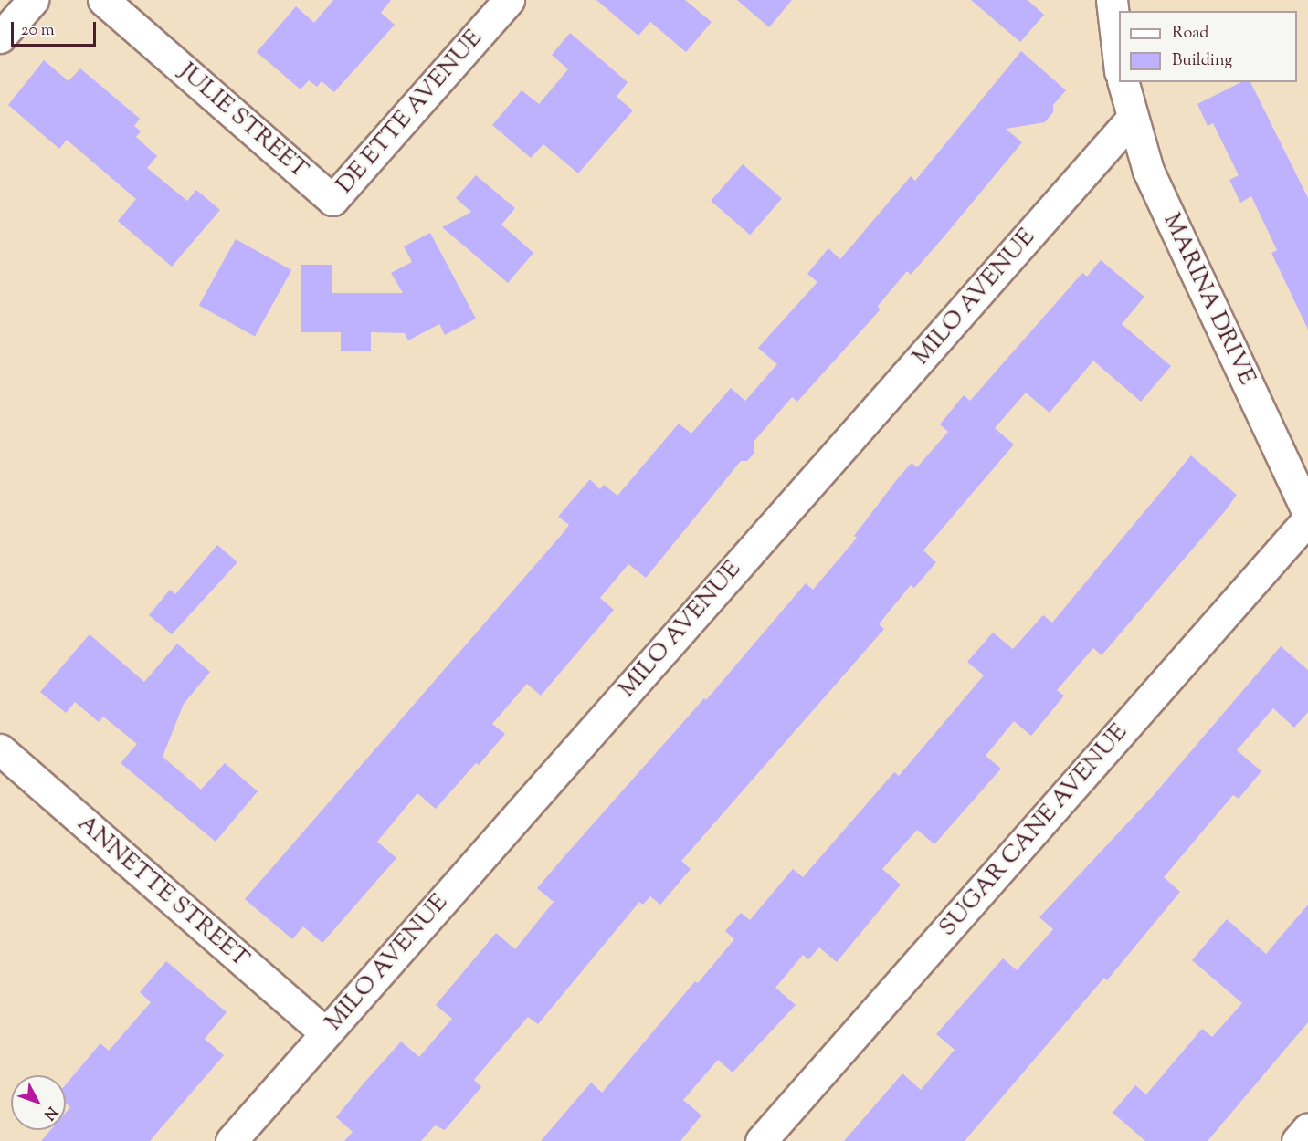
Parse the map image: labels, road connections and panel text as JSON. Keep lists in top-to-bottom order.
{
  "streets": {
    "street": [
      "DE ETTE AVENUE",
      "JULIE STREET",
      "MILO AVENUE",
      "MARINA DRIVE",
      "SUGAR CANE AVENUE",
      "ANNETTE STREET"
    ]
  },
  "crossings": [
    ["DE ETTE AVENUE", "JULIE STREET"],
    ["MILO AVENUE", "MARINA DRIVE"],
    ["MILO AVENUE", "ANNETTE STREET"]
  ],
  "legend": ["Road", "Building"],
  "scale_bar": "20 m",
  "north": "bottom right"
}
